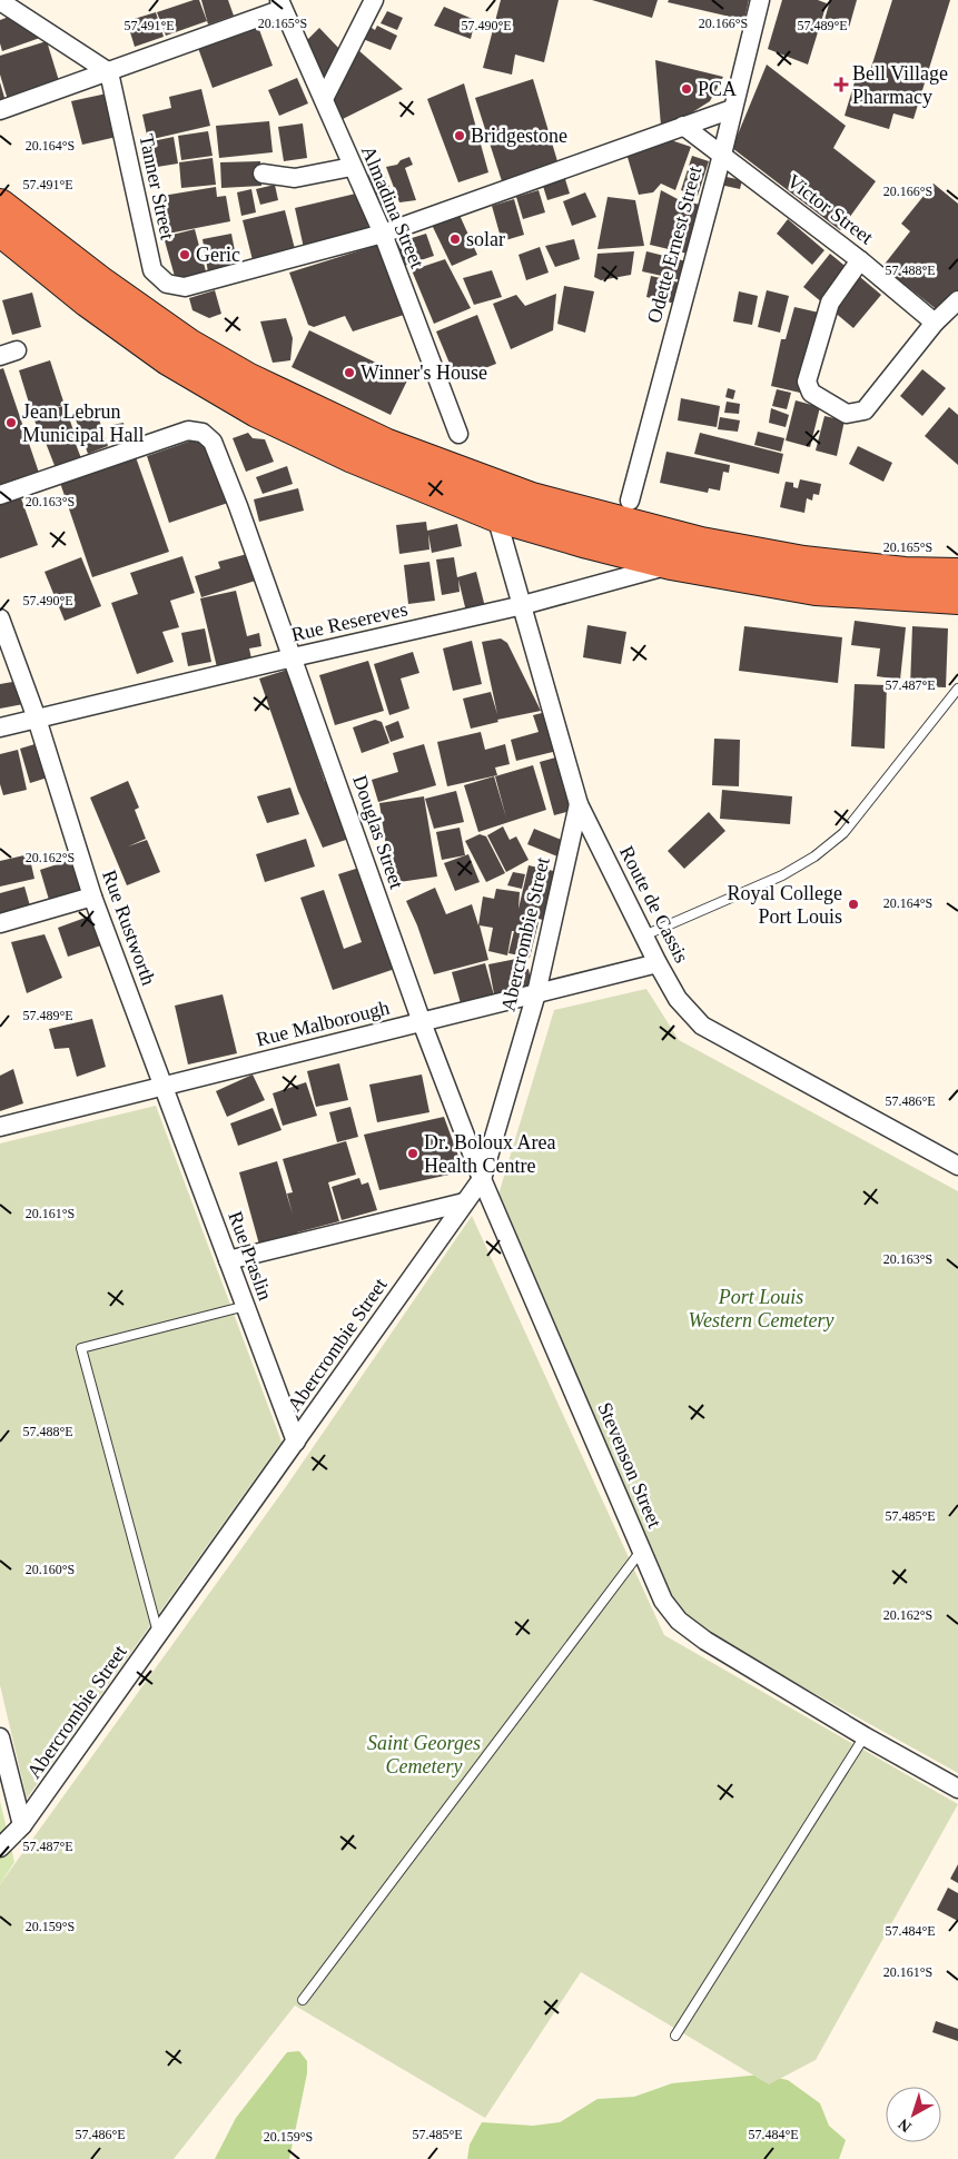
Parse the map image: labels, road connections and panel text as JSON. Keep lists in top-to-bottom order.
{
  "streets": {
    "street": [
      "Tanner Street",
      "Almadina Street",
      "Victor Street",
      "Odette Ernest Street",
      "Rue Resereves",
      "Douglas Street",
      "Route de Cassis",
      "Rue Rustworth",
      "Abercrombie Street",
      "Rue Malborough",
      "Rue Praslin",
      "Stevenson Street"
    ]
  },
  "crossings": [
    ["Tanner Street", "Almadina Street"],
    ["Tanner Street", "Victor Street"],
    ["Tanner Street", "Odette Ernest Street"],
    ["Victor Street", "Odette Ernest Street"],
    ["Rue Resereves", "Douglas Street"],
    ["Rue Resereves", "Route de Cassis"],
    ["Rue Resereves", "Rue Rustworth"],
    ["Douglas Street", "Rue Malborough"],
    ["Douglas Street", "Stevenson Street"],
    ["Route de Cassis", "Abercrombie Street"],
    ["Route de Cassis", "Rue Malborough"],
    ["Rue Rustworth", "Rue Malborough"],
    ["Rue Rustworth", "Rue Praslin"],
    ["Abercrombie Street", "Rue Malborough"],
    ["Abercrombie Street", "Rue Praslin"],
    ["Abercrombie Street", "Stevenson Street"],
    ["Rue Malborough", "Rue Praslin"],
    ["Rue Malborough", "Stevenson Street"]
  ],
  "parks": ["Port Louis Western Cemetery", "Saint Georges Cemetery"],
  "places": {
    "health": ["Bell Village Pharmacy"],
    "other": [
      "PCA",
      "Bridgestone",
      "solar",
      "Geric",
      "Winner's House",
      "Jean Lebrun Municipal Hall",
      "Royal College Port Louis",
      "Dr. Boloux Area Health Centre"
    ]
  },
  "north": "bottom left",
  "coordinates": [
    "20.165°S",
    "20.166°S",
    "57.491°E",
    "57.490°E",
    "57.489°E",
    "20.164°S",
    "57.488°E",
    "20.163°S",
    "57.487°E",
    "20.162°S",
    "57.486°E",
    "20.161°S",
    "57.485°E",
    "20.160°S",
    "20.159°S",
    "57.484°E"
  ]
}
